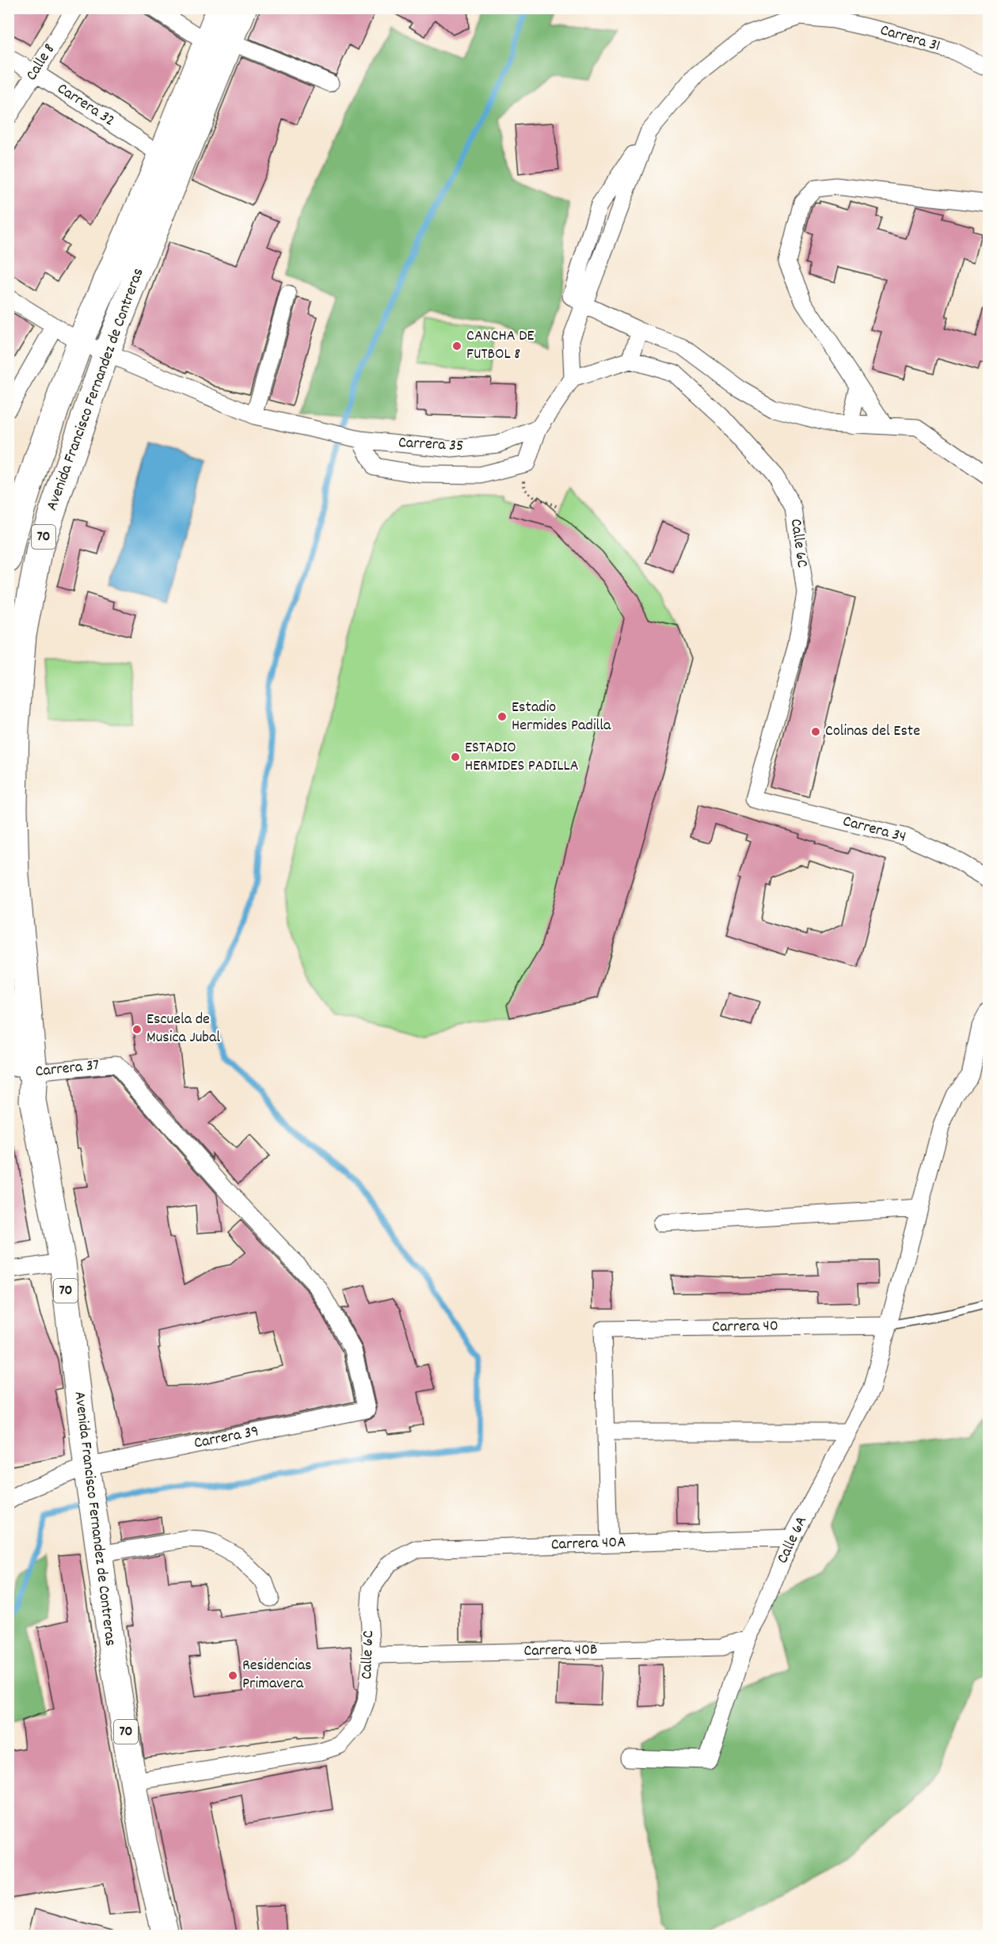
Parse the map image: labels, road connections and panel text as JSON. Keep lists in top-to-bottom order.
{
  "streets": {
    "main road": ["Avenida Francisco Fernandez de Contreras", "70"],
    "street": [
      "Carrera 31",
      "Calle 8",
      "Carrera 32",
      "Carrera 35",
      "Calle 6C",
      "Carrera 34",
      "Carrera 37",
      "Carrera 40",
      "Carrera 39",
      "Calle 6A",
      "Carrera 40A",
      "Carrera 40B"
    ]
  },
  "crossings": [
    ["Calle 8", "Carrera 32"],
    ["Carrera 32", "Avenida Francisco Fernandez de Contreras"],
    ["Avenida Francisco Fernandez de Contreras", "Carrera 35"],
    ["Avenida Francisco Fernandez de Contreras", "Calle 6C"],
    ["Avenida Francisco Fernandez de Contreras", "Carrera 37"],
    ["Avenida Francisco Fernandez de Contreras", "Carrera 39"],
    ["Calle 6C", "Carrera 34"],
    ["Calle 6C", "Carrera 40A"],
    ["Calle 6C", "Carrera 40B"],
    ["Carrera 37", "Carrera 39"],
    ["Carrera 40", "Calle 6A"],
    ["Calle 6A", "Carrera 40A"],
    ["Calle 6A", "Carrera 40B"]
  ],
  "places": [
    "CANCHA DE FUTBOL 8",
    "Estadio Hermides Padilla",
    "Colinas del Este",
    "ESTADIO HERMIDES PADILLA",
    "Escuela de Musica Jubal",
    "Residencias Primavera"
  ]
}
